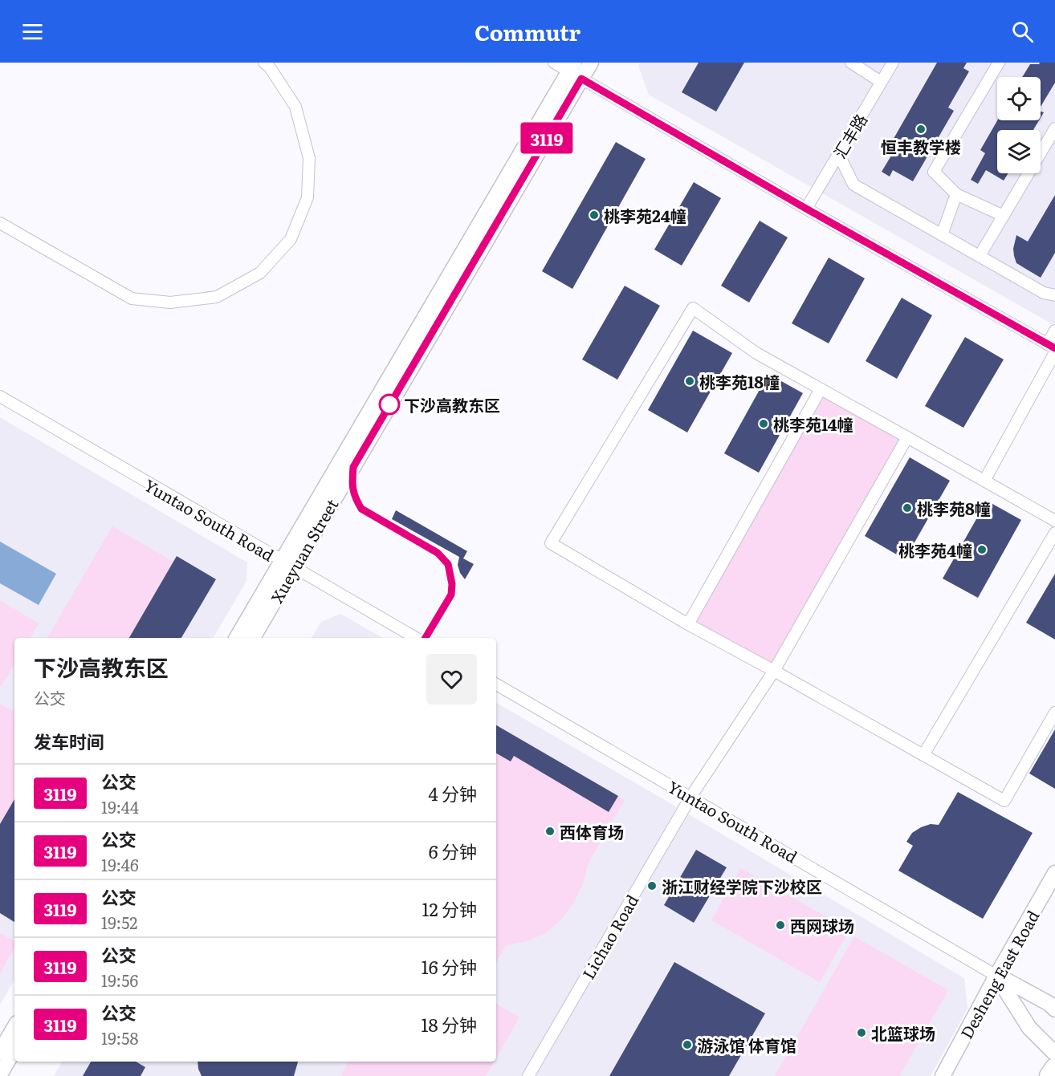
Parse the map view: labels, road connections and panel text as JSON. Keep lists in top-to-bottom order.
{
  "streets": {
    "main road": ["Xueyuan Street", "Desheng East Road"],
    "street": ["汇丰路", "Yuntao South Road", "Lichao Road"]
  },
  "crossings": [
    ["Yuntao South Road", "Xueyuan Street"],
    ["Yuntao South Road", "Lichao Road"],
    ["Yuntao South Road", "Desheng East Road"]
  ],
  "places": [
    "恒丰教学楼",
    "桃李苑24幢",
    "桃李苑18幢",
    "下沙高教东区",
    "桃李苑14幢",
    "桃李苑8幢",
    "桃李苑4幢",
    "西体育场",
    "浙江财经学院下沙校区",
    "西网球场",
    "北篮球场",
    "游泳馆 体育馆"
  ],
  "lines": ["bus line 3119"],
  "page": {
    "header": "Commutr",
    "on_map": "3119",
    "heading": [
      ["下沙高教东区", "公交"],
      "发车时间"
    ],
    "list": [
      {
        "mark": "3119",
        "name": "公交",
        "note": "19:44",
        "value": "4 分钟"
      },
      {
        "mark": "3119",
        "name": "公交",
        "note": "19:46",
        "value": "6 分钟"
      },
      {
        "mark": "3119",
        "name": "公交",
        "note": "19:52",
        "value": "12 分钟"
      },
      {
        "mark": "3119",
        "name": "公交",
        "note": "19:56",
        "value": "16 分钟"
      },
      {
        "mark": "3119",
        "name": "公交",
        "note": "19:58",
        "value": "18 分钟"
      }
    ]
  }
}
